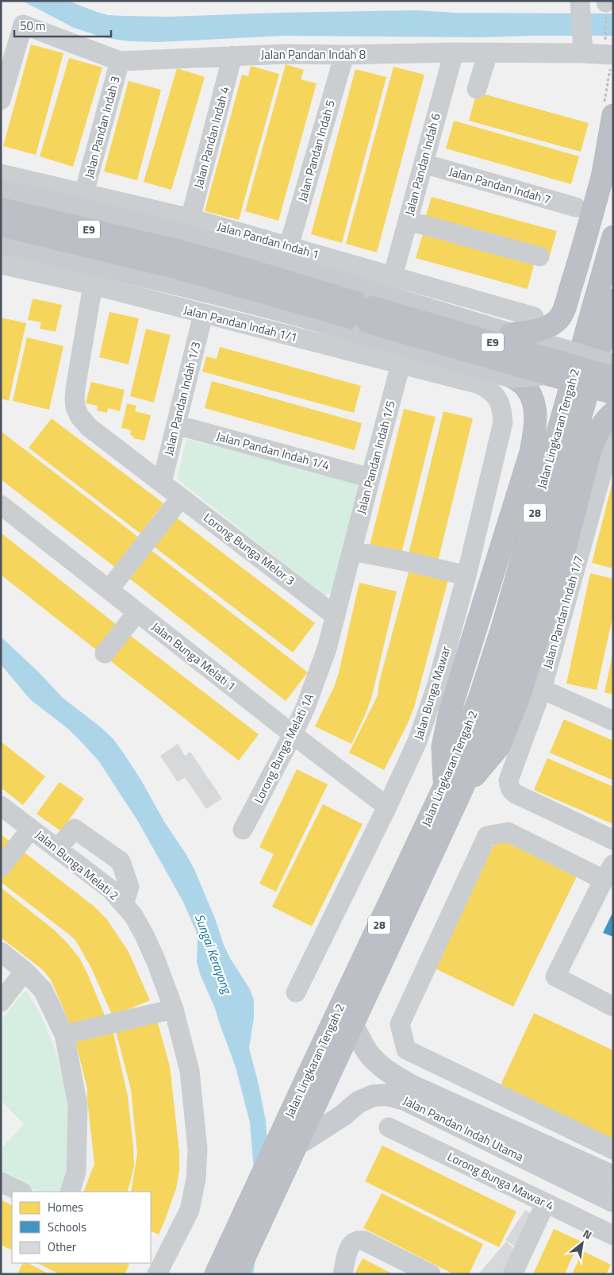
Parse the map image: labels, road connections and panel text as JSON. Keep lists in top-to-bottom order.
{
  "streets": {
    "highway": ["E9", "Jalan Lingkaran Tengah 2", "28"],
    "main road": ["Jalan Pandan Indah Utama"],
    "street": [
      "Jalan Pandan Indah 8",
      "Jalan Pandan Indah 3",
      "Jalan Pandan Indah 4",
      "Jalan Pandan Indah 5",
      "Jalan Pandan Indah 6",
      "Jalan Pandan Indah 7",
      "Jalan Pandan Indah 1",
      "Jalan Pandan Indah 1/1",
      "Jalan Pandan Indah 1/3",
      "Jalan Pandan Indah 1/4",
      "Jalan Pandan Indah 1/5",
      "Lorong Bunga Melor 3",
      "Jalan Pandan Indah 1/7",
      "Jalan Bunga Melati 1",
      "Jalan Bunga Mawar",
      "Lorong Bunga Melati 1A",
      "Jalan Bunga Melati 2",
      "Lorong Bunga Mawar 4"
    ]
  },
  "crossings": [
    ["Jalan Pandan Indah 8", "Jalan Pandan Indah 3"],
    ["Jalan Pandan Indah 8", "Jalan Pandan Indah 4"],
    ["Jalan Pandan Indah 8", "Jalan Pandan Indah 5"],
    ["Jalan Pandan Indah 8", "Jalan Pandan Indah 6"],
    ["Jalan Pandan Indah 3", "Jalan Pandan Indah 1"],
    ["Jalan Pandan Indah 4", "Jalan Pandan Indah 1"],
    ["Jalan Pandan Indah 5", "Jalan Pandan Indah 1"],
    ["Jalan Pandan Indah 6", "Jalan Pandan Indah 7"],
    ["Jalan Pandan Indah 6", "Jalan Pandan Indah 1"],
    ["Jalan Pandan Indah 1/1", "Jalan Pandan Indah 1/3"],
    ["Jalan Pandan Indah 1/1", "Jalan Pandan Indah 1/5"],
    ["Jalan Pandan Indah 1/1", "Lorong Bunga Melor 3"],
    ["Jalan Pandan Indah 1/1", "Jalan Bunga Mawar"],
    ["Jalan Pandan Indah 1/3", "Jalan Pandan Indah 1/4"],
    ["Jalan Pandan Indah 1/3", "Lorong Bunga Melor 3"],
    ["Jalan Lingkaran Tengah 2", "Jalan Pandan Indah Utama"],
    ["Jalan Pandan Indah 1/4", "Jalan Pandan Indah 1/5"],
    ["Jalan Pandan Indah 1/5", "Lorong Bunga Melati 1A"],
    ["Lorong Bunga Melor 3", "Lorong Bunga Melati 1A"],
    ["Jalan Bunga Melati 1", "Jalan Bunga Mawar"],
    ["Jalan Bunga Melati 1", "Lorong Bunga Melati 1A"]
  ],
  "water": ["Sungai Kerayong"],
  "legend": ["Homes", "Schools", "Other"],
  "scale_bar": "50 m",
  "north": "top right"
}
